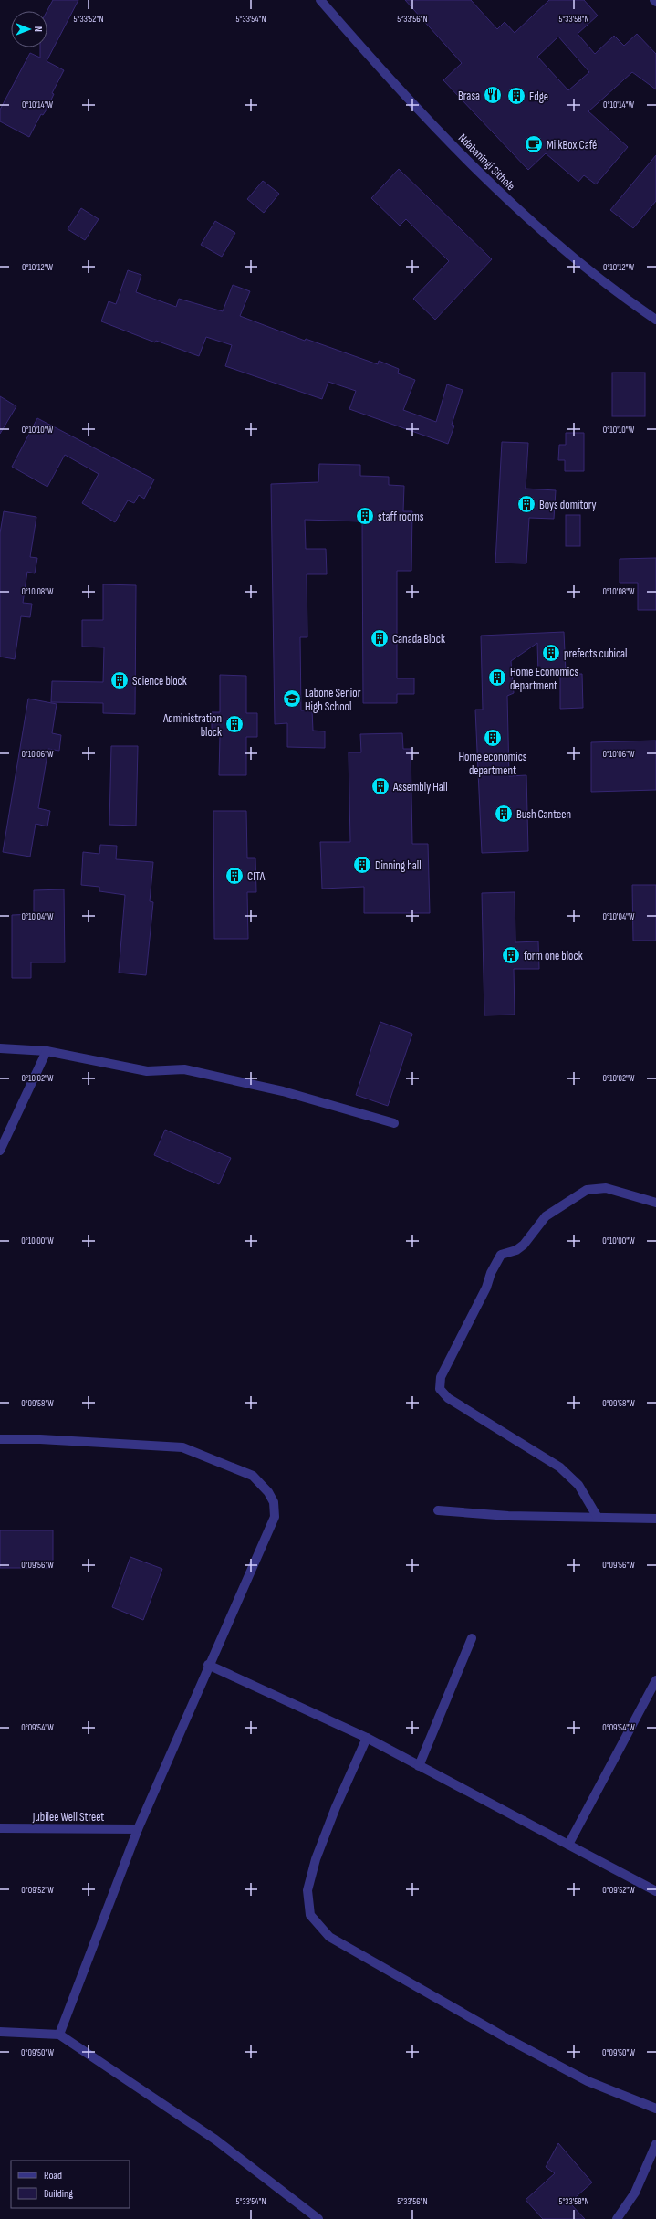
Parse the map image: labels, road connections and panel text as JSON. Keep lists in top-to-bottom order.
{
  "streets": {
    "street": ["Ndabaningi Sithole", "Jubilee Well Street"]
  },
  "places": {
    "restaurant": ["Brasa"],
    "building": [
      "Edge",
      "Boys domitory",
      "staff rooms",
      "Canada Block",
      "prefects cubical",
      "Home Economics department",
      "Science block",
      "Administration block",
      "Home economics department",
      "Assembly Hall",
      "Bush Canteen",
      "Dinning hall",
      "CITA",
      "form one block"
    ],
    "cafe": ["MilkBox Café"],
    "school or university": ["Labone Senior High School"]
  },
  "legend": ["Road", "Building"],
  "north": "right",
  "coordinates": [
    "5°33'52\"N",
    "5°33'54\"N",
    "5°33'56\"N",
    "5°33'58\"N",
    "0°10'14\"W",
    "0°10'12\"W",
    "0°10'10\"W",
    "0°10'08\"W",
    "0°10'06\"W",
    "0°10'04\"W",
    "0°10'02\"W",
    "0°10'00\"W",
    "0°09'58\"W",
    "0°09'56\"W",
    "0°09'54\"W",
    "0°09'52\"W",
    "0°09'50\"W"
  ]
}
